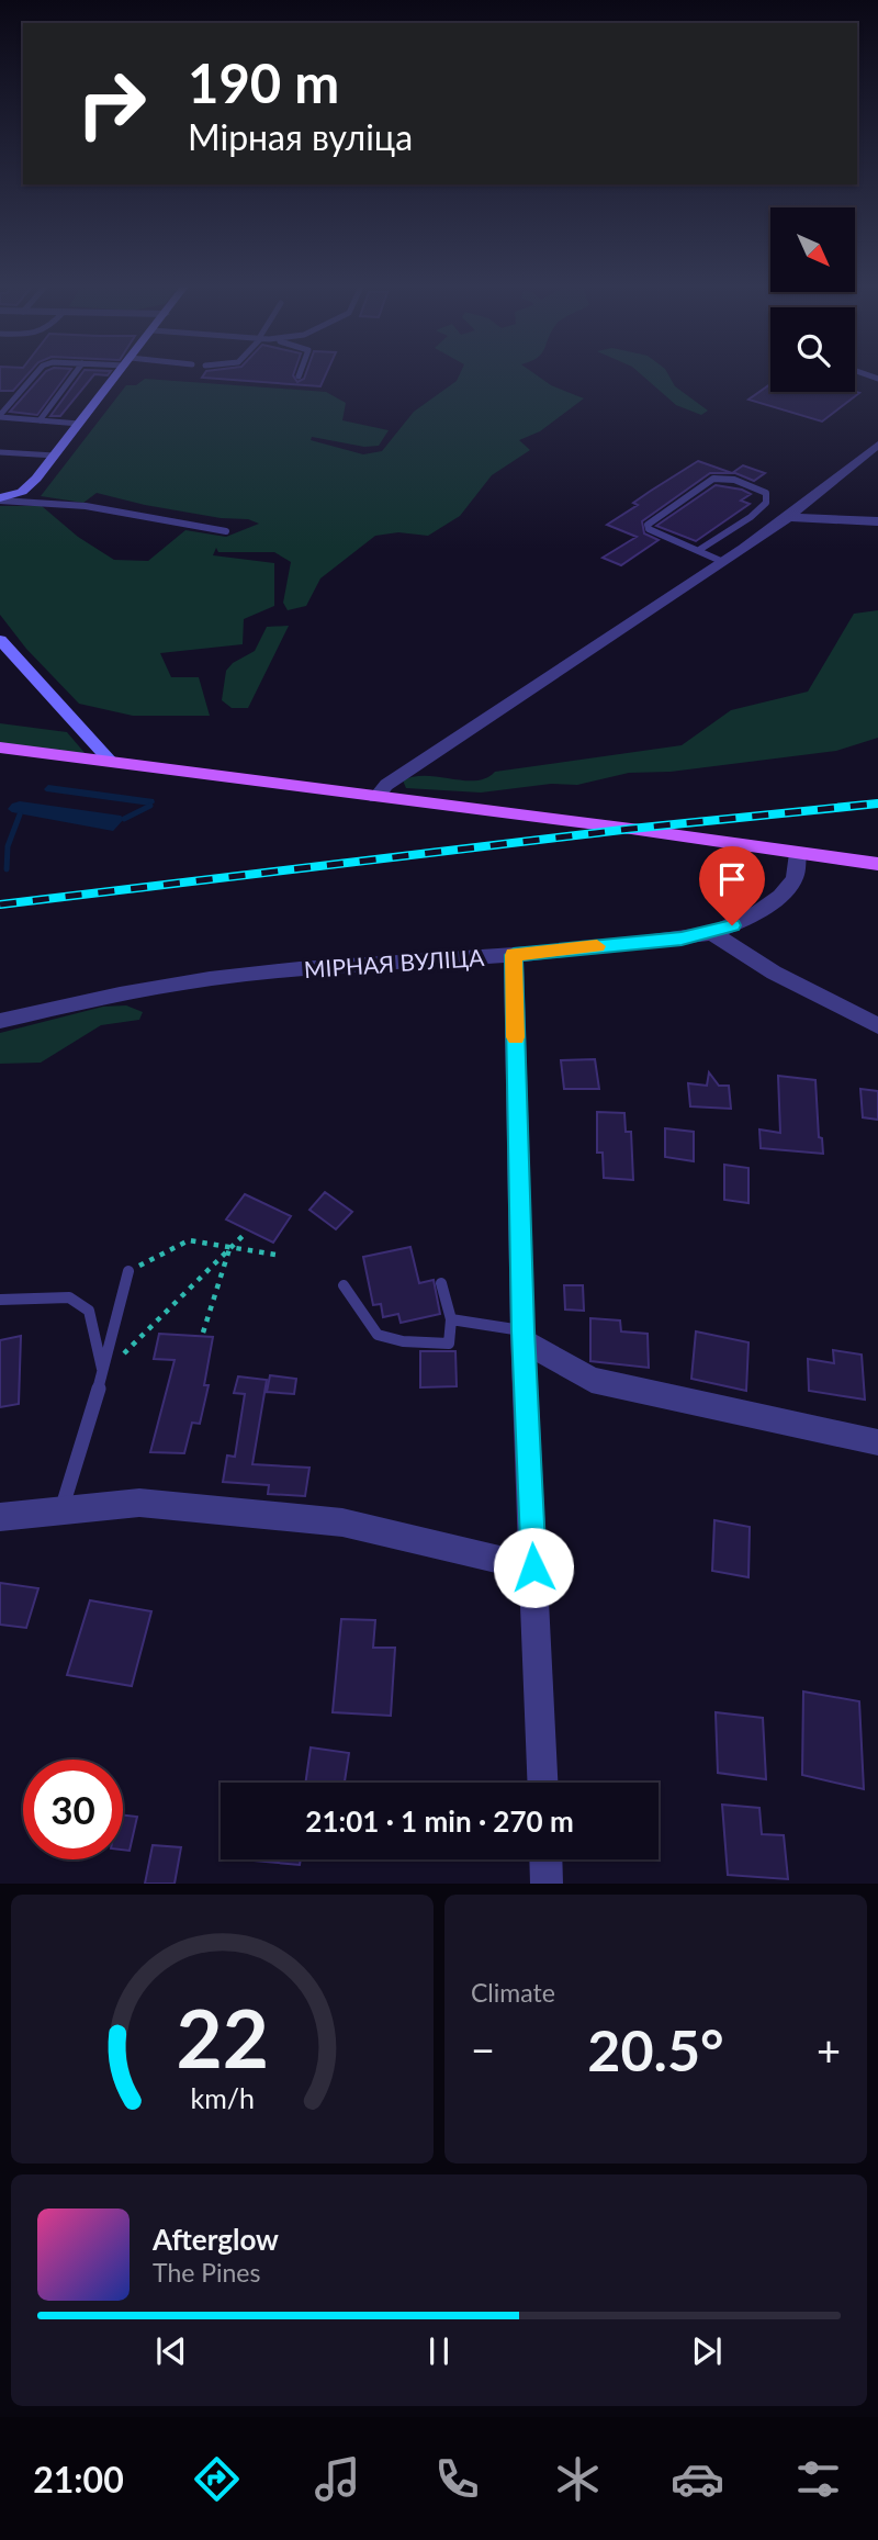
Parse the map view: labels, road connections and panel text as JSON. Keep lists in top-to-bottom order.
{
  "streets": {
    "street": ["МІРНАЯ ВУЛІЦА"]
  },
  "north": "bottom right",
  "page": {
    "turn": ["190 m", "Мірная вуліца"],
    "limit": "30",
    "trip": "21:01 · 1 min · 270 m",
    "tile": "Climate",
    "heat": ["−", "20.5°", "+"],
    "song": ["Afterglow", "The Pines"],
    "tabs": "21:00",
    "gauge": ["22", "km/h"]
  }
}
